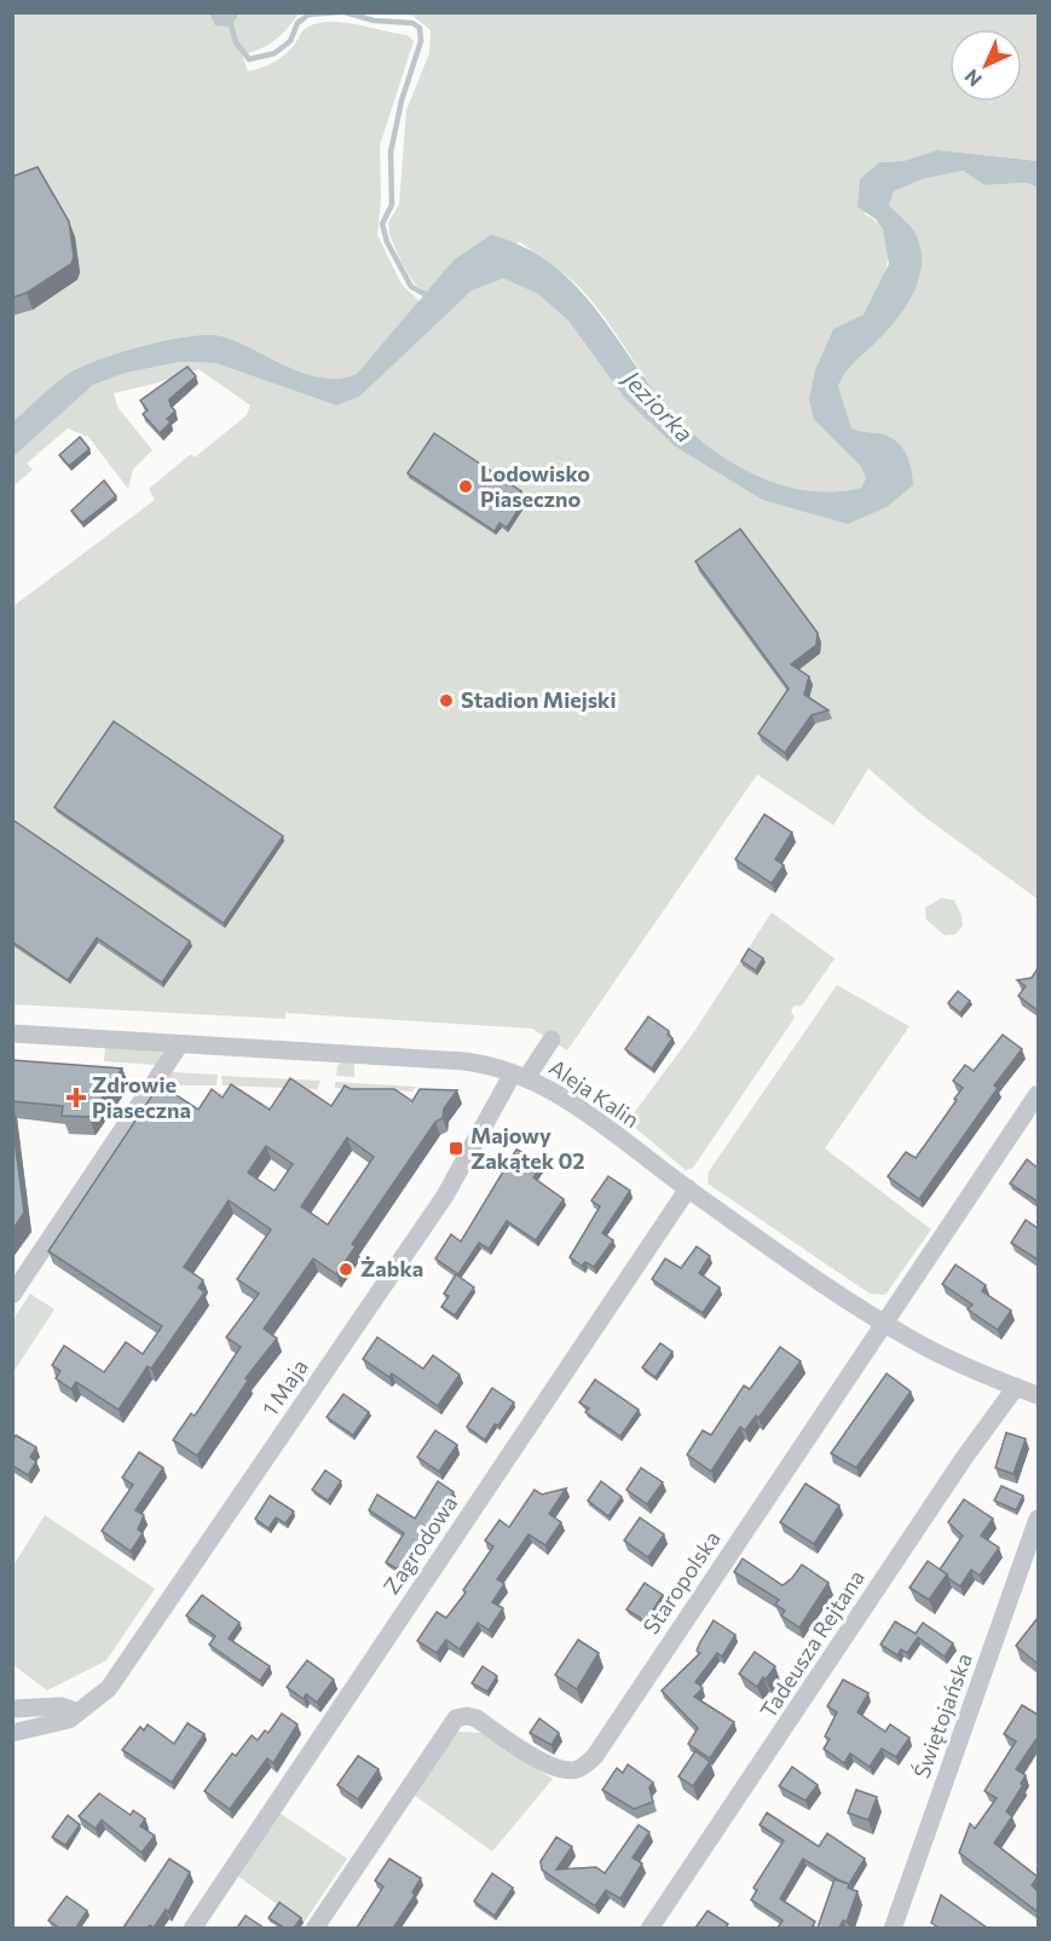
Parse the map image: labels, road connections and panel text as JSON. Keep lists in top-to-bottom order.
{
  "streets": {
    "street": [
      "Aleja Kalin",
      "1 Maja",
      "Zagrodowa",
      "Staropolska",
      "Tadeusza Rejtana",
      "Świętojańska"
    ]
  },
  "crossings": [
    ["Aleja Kalin", "1 Maja"],
    ["Aleja Kalin", "Zagrodowa"],
    ["Aleja Kalin", "Staropolska"],
    ["Aleja Kalin", "Tadeusza Rejtana"]
  ],
  "water": ["Jeziorka"],
  "places": {
    "other": ["Lodowisko Piaseczno", "Stadion Miejski", "Żabka"],
    "health": ["Zdrowie Piaseczna"],
    "transit": ["Majowy Zakątek 02"]
  },
  "north": "bottom left"
}
